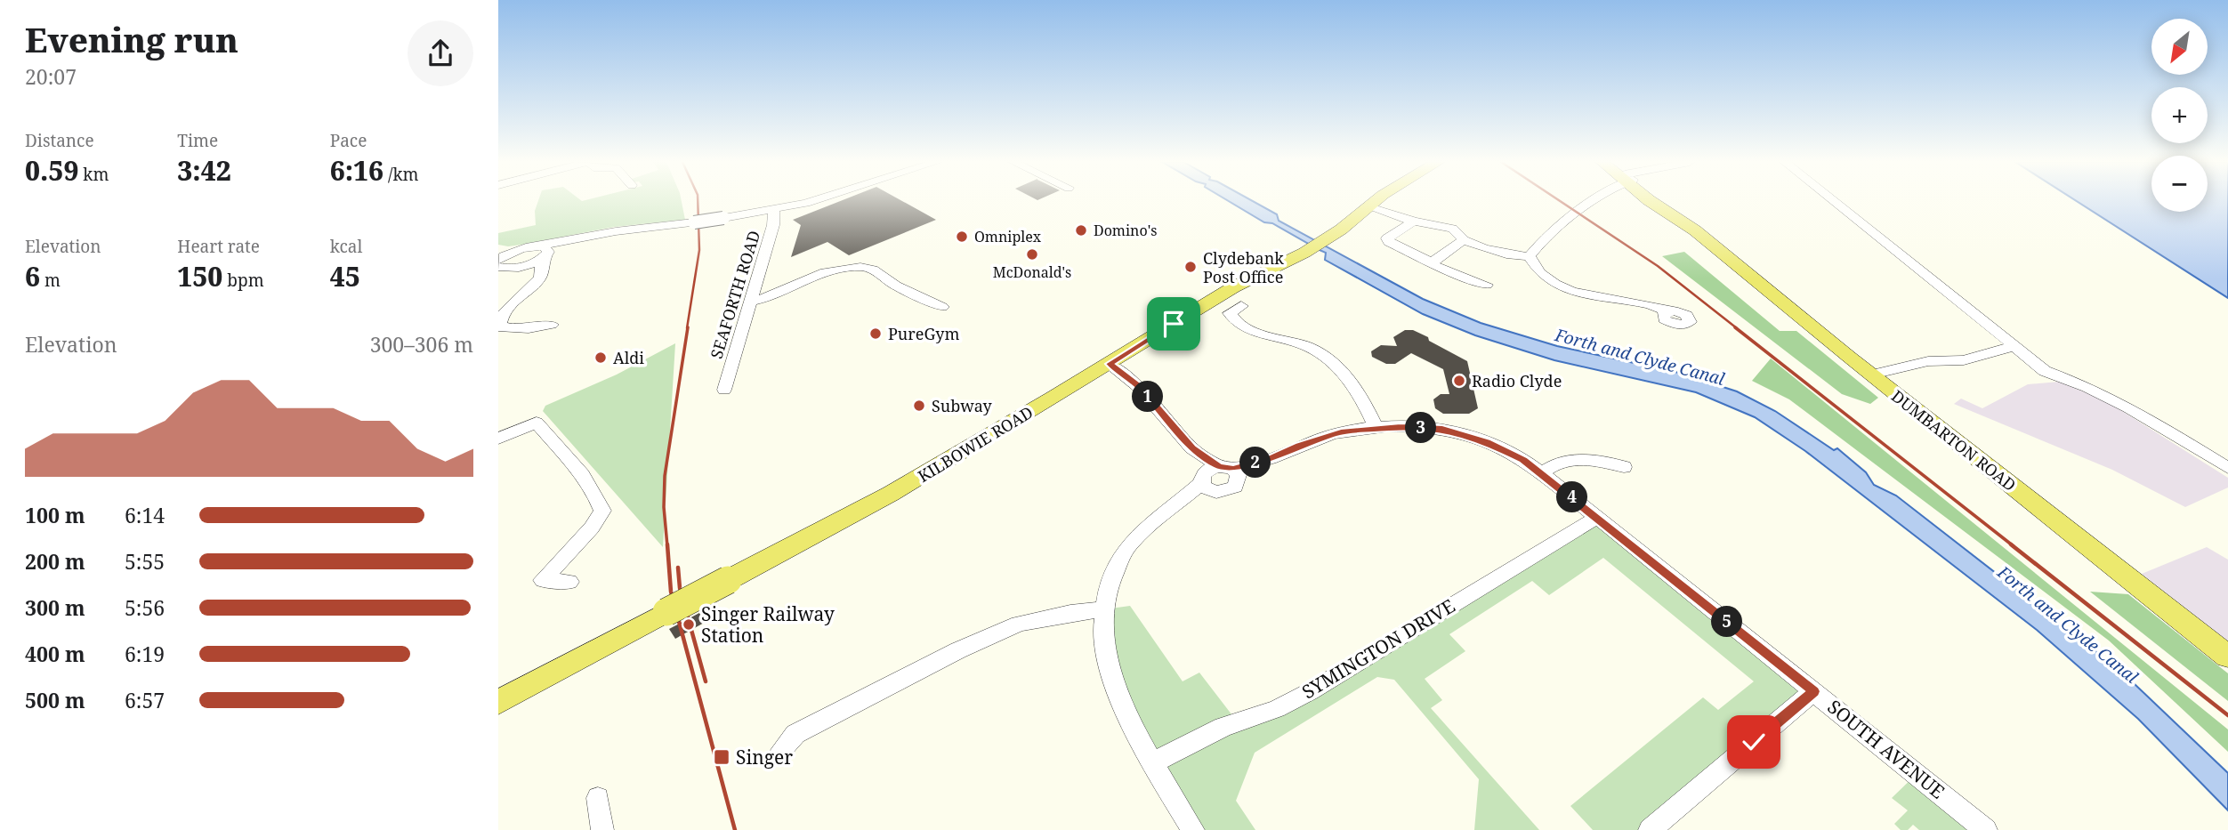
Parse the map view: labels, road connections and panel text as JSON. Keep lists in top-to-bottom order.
{
  "streets": {
    "main road": ["DUMBARTON ROAD", "KILBOWIE ROAD"],
    "street": ["SEAFORTH ROAD", "SYMINGTON DRIVE", "SOUTH AVENUE"]
  },
  "crossings": [
    ["SYMINGTON DRIVE", "SOUTH AVENUE"]
  ],
  "water": ["Forth and Clyde Canal"],
  "places": {
    "other": [
      "Domino's",
      "Omniplex",
      "McDonald's",
      "Clydebank Post Office",
      "PureGym",
      "Aldi",
      "Radio Clyde",
      "Subway",
      "Singer Railway Station"
    ],
    "transit": ["Singer"]
  },
  "north": "bottom left",
  "page": {
    "heading": ["Evening run", "20:07"],
    "map_buttons": ["+", "−"],
    "stats": [
      ["Distance", "0.59 km"],
      ["Time", "3:42"],
      ["Pace", "6:16 /km"],
      ["Elevation", "6 m"],
      ["Heart rate", "150 bpm"],
      ["kcal", "45"]
    ],
    "chart": ["Elevation", "300–306 m"],
    "pins": [
      "1",
      "3",
      "2",
      "4",
      "5"
    ],
    "list": [
      {
        "name": "100 m",
        "note": "6:14"
      },
      {
        "name": "200 m",
        "note": "5:55"
      },
      {
        "name": "300 m",
        "note": "5:56"
      },
      {
        "name": "400 m",
        "note": "6:19"
      },
      {
        "name": "500 m",
        "note": "6:57"
      }
    ]
  }
}
